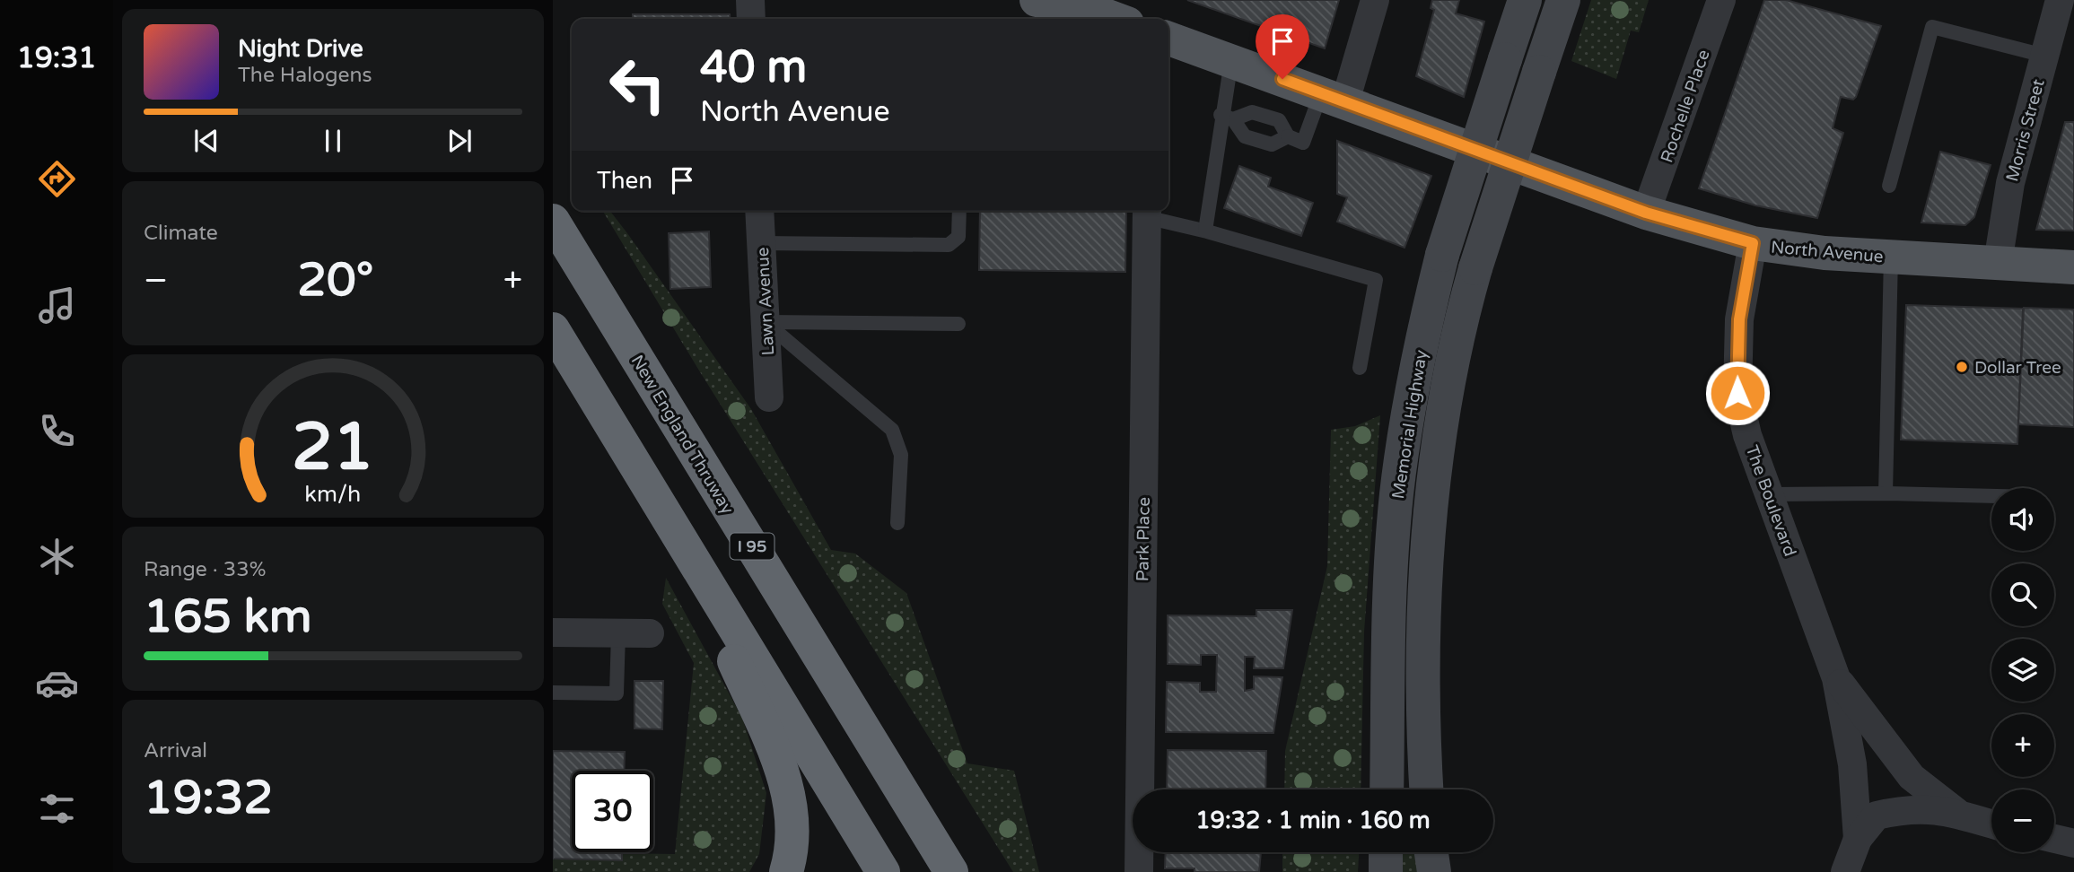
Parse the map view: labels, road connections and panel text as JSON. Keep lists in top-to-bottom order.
{
  "streets": {
    "highway": ["New England Thruway", "I 95"],
    "main road": ["North Avenue", "Memorial Highway"],
    "street": [
      "Rochelle Place",
      "Morris Street",
      "Lawn Avenue",
      "The Boulevard",
      "Park Place"
    ]
  },
  "crossings": [
    ["Rochelle Place", "North Avenue"],
    ["Morris Street", "North Avenue"],
    ["North Avenue", "The Boulevard"]
  ],
  "places": ["Dollar Tree"],
  "page": {
    "tabs": "19:31",
    "turn": ["40 m", "North Avenue"],
    "song": ["Night Drive", "The Halogens"],
    "then": "Then",
    "tile": [
      "Climate",
      ["Range · 33%", "165 km"],
      ["Arrival", "19:32"]
    ],
    "heat": ["−", "20°", "+"],
    "map_buttons": ["+", "−"],
    "limit": "30",
    "trip": "19:32 · 1 min · 160 m",
    "gauge": ["21", "km/h"]
  }
}
